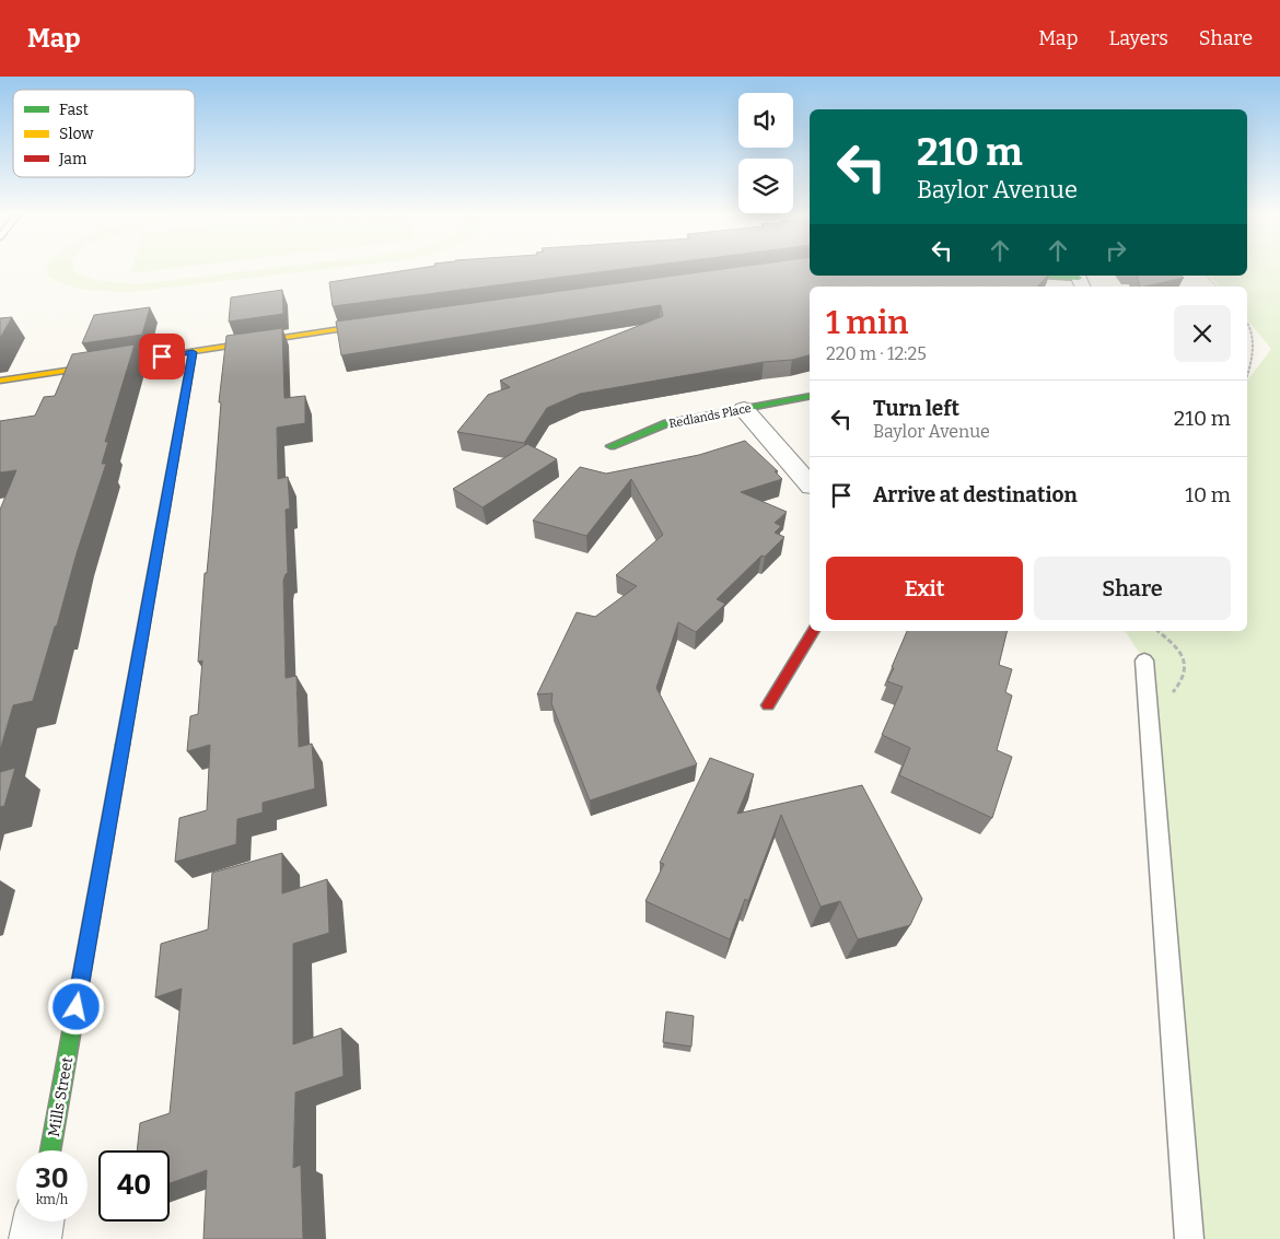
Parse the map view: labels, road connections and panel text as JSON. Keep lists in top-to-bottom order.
{
  "streets": {
    "street": ["Redlands Place", "Mills Street"]
  },
  "legend": ["Fast", "Slow", "Jam"],
  "page": {
    "header": "Map",
    "nav": ["Map", "Layers", "Share"],
    "turn": ["210 m", "Baylor Avenue"],
    "heading": ["1 min", "220 m · 12:25"],
    "list": [
      {
        "name": "Turn left",
        "note": "Baylor Avenue",
        "value": "210 m"
      },
      {
        "name": "Arrive at destination",
        "value": "10 m"
      }
    ],
    "buttons": ["Exit", "Share"],
    "speed": "30 km/h",
    "limit": "40"
  }
}
